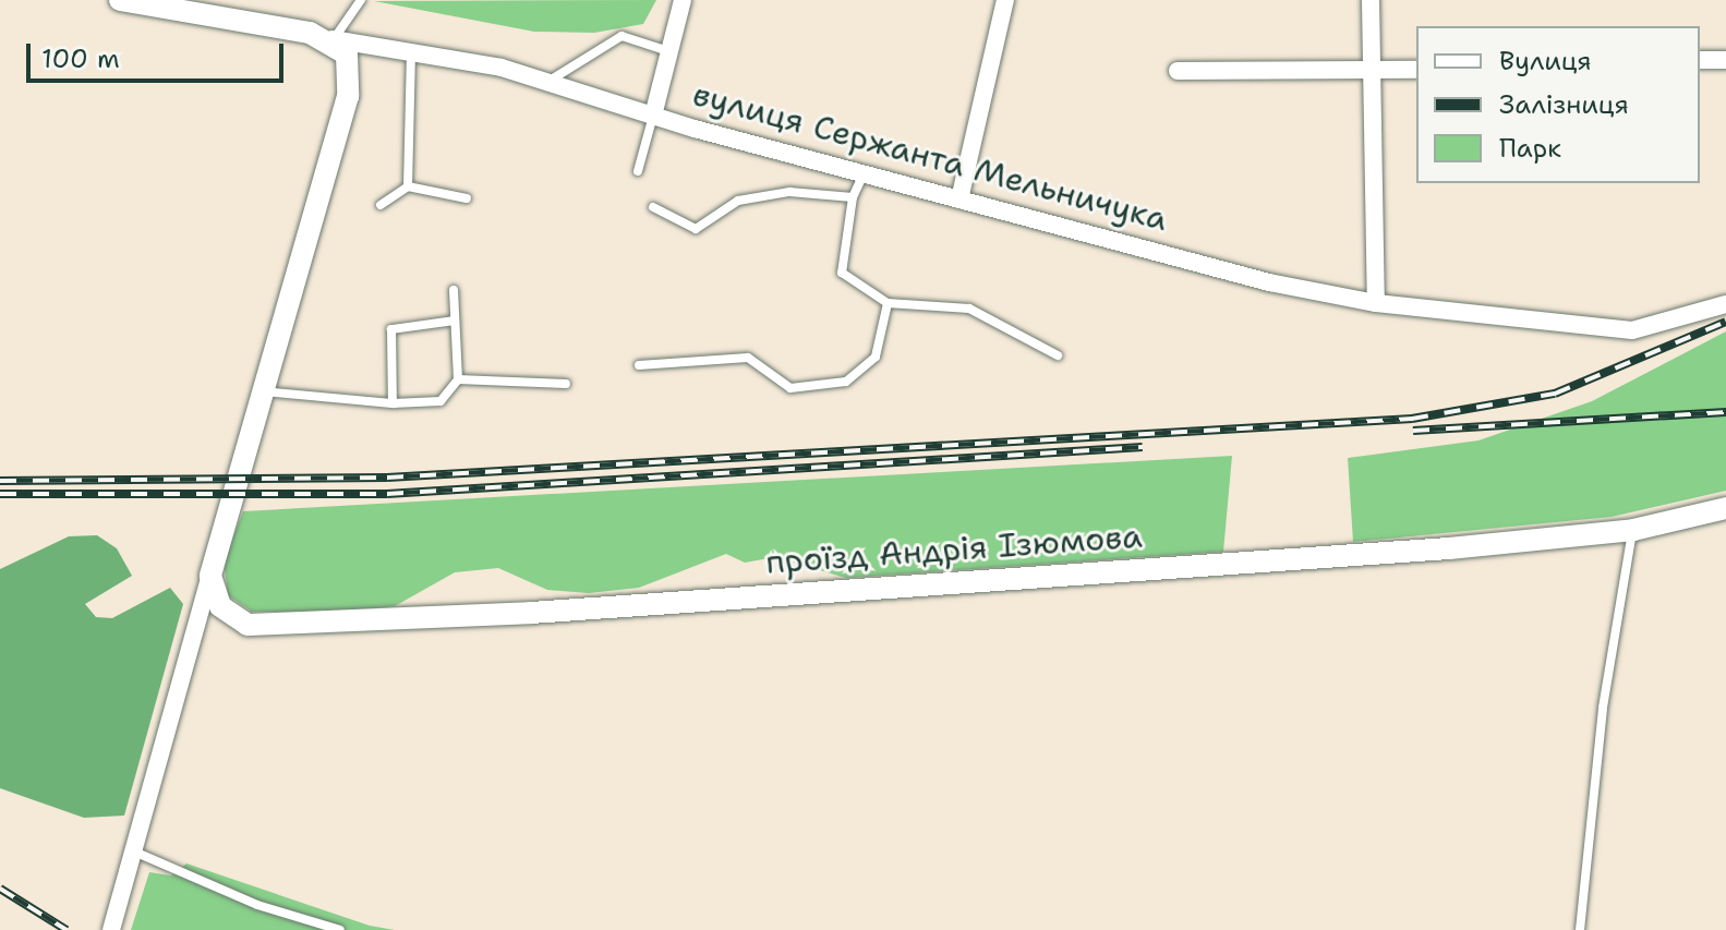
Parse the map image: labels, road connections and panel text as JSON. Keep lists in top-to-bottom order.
{
  "streets": {
    "street": ["вулиця Сержанта Мельничука", "проїзд Андрія Ізюмова"]
  },
  "legend": ["Вулиця", "Залізниця", "Парк"],
  "scale_bar": "100 m"
}
